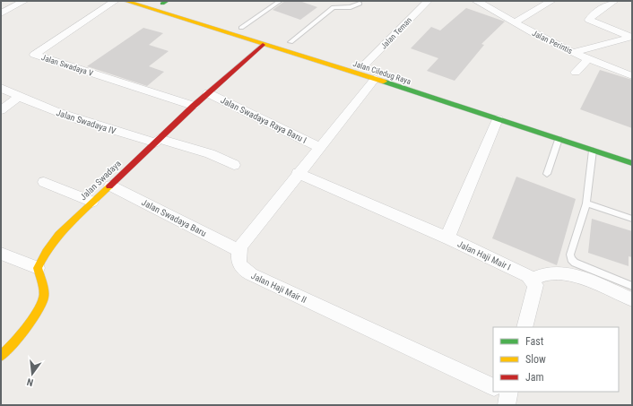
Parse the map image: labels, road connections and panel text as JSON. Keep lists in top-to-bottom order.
{
  "streets": {
    "main road": ["Jalan Ciledug Raya", "Jalan Swadaya"],
    "street": [
      "Jalan Teman",
      "Jalan Perintis",
      "Jalan Swadaya V",
      "Jalan Swadaya Raya Baru I",
      "Jalan Swadaya IV",
      "Jalan Swadaya Baru",
      "Jalan Haji Mair I",
      "Jalan Haji Mair II"
    ]
  },
  "crossings": [
    ["Jalan Teman", "Jalan Ciledug Raya"],
    ["Jalan Swadaya V", "Jalan Swadaya"],
    ["Jalan Ciledug Raya", "Jalan Swadaya"],
    ["Jalan Ciledug Raya", "Jalan Haji Mair I"],
    ["Jalan Swadaya Raya Baru I", "Jalan Swadaya"],
    ["Jalan Swadaya IV", "Jalan Swadaya"],
    ["Jalan Swadaya", "Jalan Swadaya Baru"],
    ["Jalan Swadaya Baru", "Jalan Haji Mair II"]
  ],
  "legend": ["Fast", "Slow", "Jam"],
  "north": "bottom"
}
